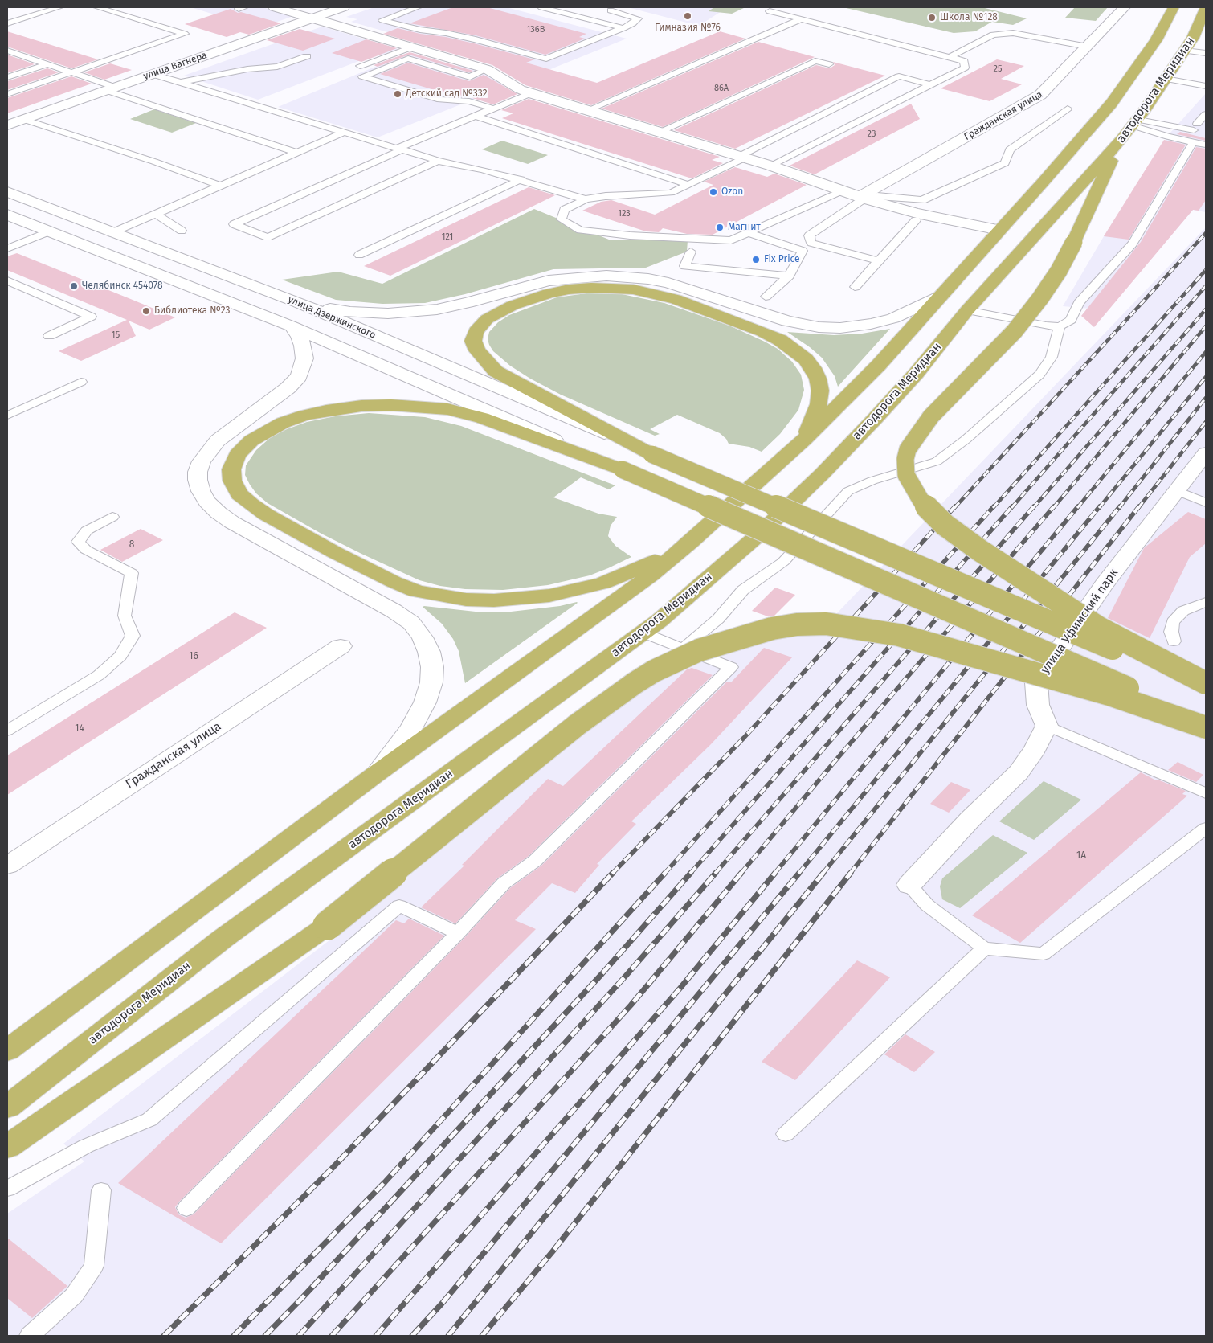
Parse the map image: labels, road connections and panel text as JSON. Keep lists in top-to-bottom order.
{
  "streets": {
    "main road": ["автодорога Меридиан"],
    "street": [
      "улица Вагнера",
      "Гражданская улица",
      "улица Дзержинского",
      "улица Уфимский парк"
    ]
  },
  "places": [
    "Гимназия №76",
    "Школа №128",
    "Детский cад №332",
    "Ozon",
    "Магнит",
    "Fix Price",
    "Челябинск 454078",
    "Библиотека №23"
  ],
  "house_numbers": [
    "136В",
    "25",
    "86А",
    "23",
    "123",
    "121",
    "15",
    "8",
    "16",
    "14",
    "1А"
  ]
}
